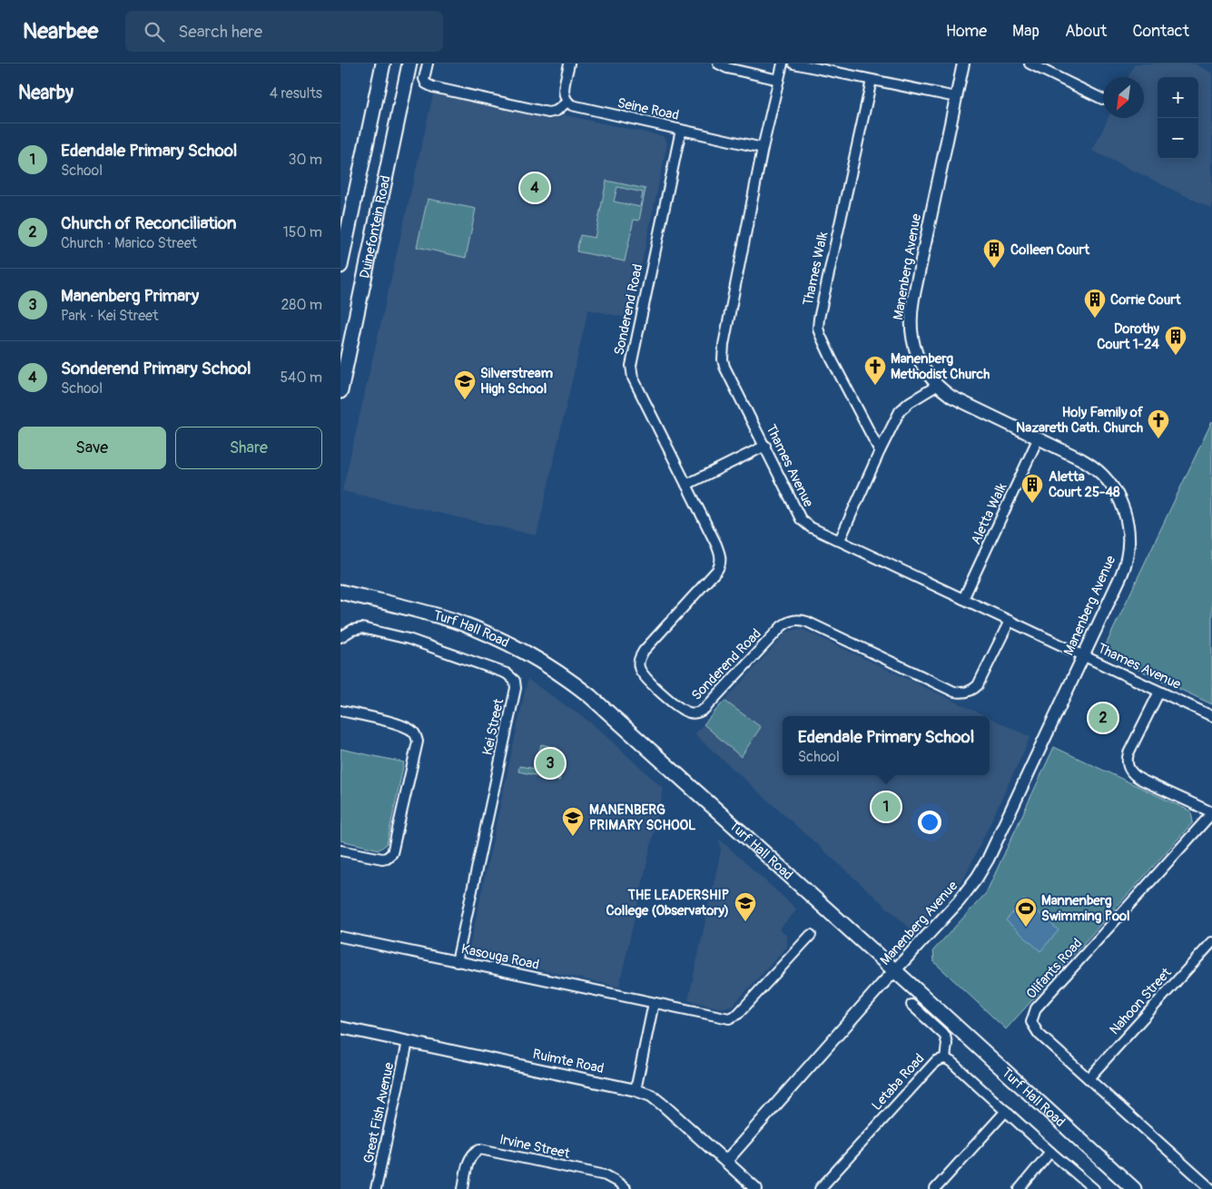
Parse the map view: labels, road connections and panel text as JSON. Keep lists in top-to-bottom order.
{
  "streets": {
    "main road": ["Duinefontein Road", "Turf Hall Road"],
    "street": [
      "Seine Road",
      "Manenberg Avenue",
      "Thames Walk",
      "Sonderend Road",
      "Thames Avenue",
      "Aletta Walk",
      "Kei Street",
      "Kasouga Road",
      "Olifants Road",
      "Nahoon Street",
      "Ruimte Road",
      "Letaba Road",
      "Great Fish Avenue",
      "Irvine Street"
    ]
  },
  "crossings": [
    ["Seine Road", "Sonderend Road"],
    ["Seine Road", "Thames Avenue"],
    ["Manenberg Avenue", "Thames Avenue"],
    ["Manenberg Avenue", "Aletta Walk"],
    ["Manenberg Avenue", "Turf Hall Road"],
    ["Manenberg Avenue", "Ruimte Road"],
    ["Sonderend Road", "Thames Avenue"],
    ["Thames Avenue", "Aletta Walk"],
    ["Kei Street", "Kasouga Road"],
    ["Olifants Road", "Nahoon Street"],
    ["Ruimte Road", "Great Fish Avenue"]
  ],
  "places": {
    "building": [
      "Colleen Court",
      "Corrie Court",
      "Dorothy Court 1-24",
      "Aletta Court 25-48"
    ],
    "church": ["Manenberg Methodist Church", "Holy Family of Nazareth Cath. Church"],
    "school or university": ["Silverstream High School", "MANENBERG PRIMARY SCHOOL", "THE LEADERSHIP College (Observatory)"],
    "sports": ["Mannenberg Swimming Pool"]
  },
  "north": "bottom left",
  "page": {
    "header": "Nearbee",
    "search": "Search here",
    "nav": [
      "Home",
      "Map",
      "About",
      "Contact"
    ],
    "heading": ["Nearby", "4 results"],
    "map_buttons": ["+", "−"],
    "list": [
      {
        "mark": "1",
        "name": "Edendale Primary School",
        "note": "School",
        "value": "30 m"
      },
      {
        "mark": "2",
        "name": "Church of Reconciliation",
        "note": "Church · Marico Street",
        "value": "150 m"
      },
      {
        "mark": "3",
        "name": "Manenberg Primary",
        "note": "Park · Kei Street",
        "value": "280 m"
      },
      {
        "mark": "4",
        "name": "Sonderend Primary School",
        "note": "School",
        "value": "540 m"
      }
    ],
    "pins": [
      "4",
      "2",
      "3",
      "1"
    ],
    "buttons": ["Save", "Share"],
    "popup": ["Edendale Primary School", "School"]
  }
}
